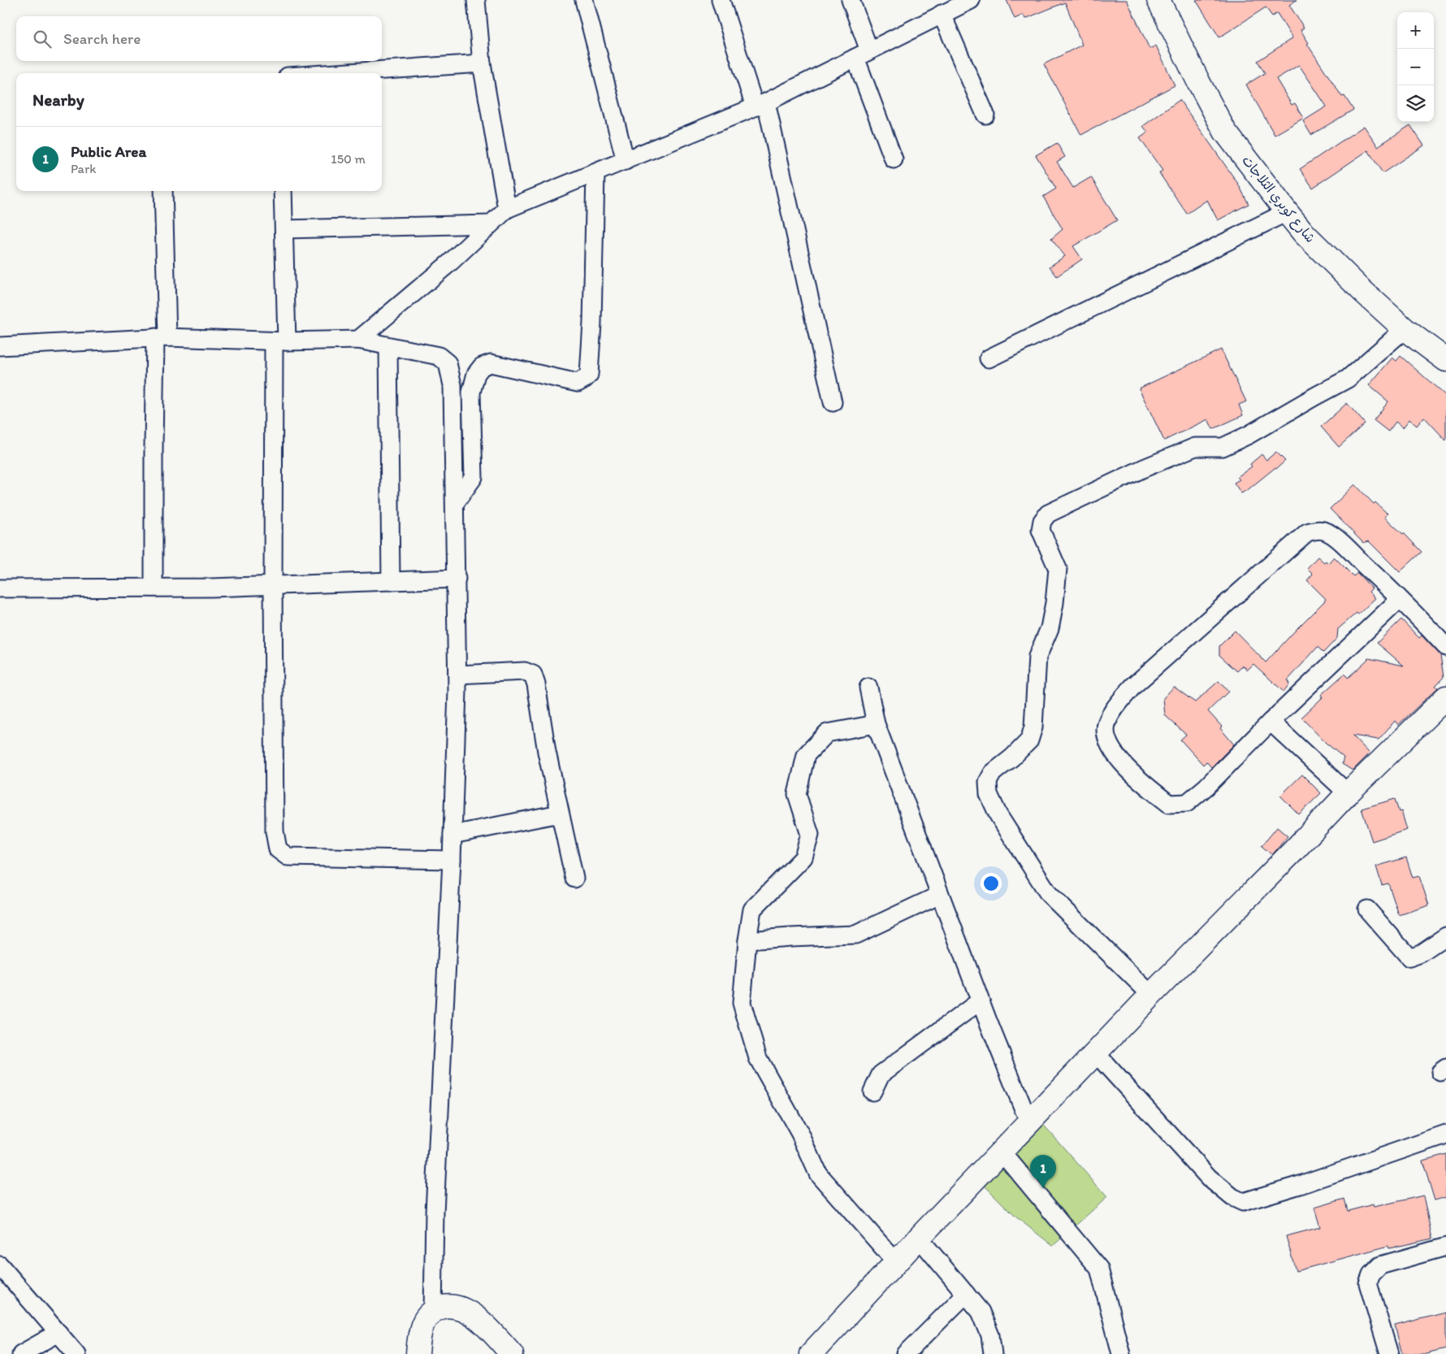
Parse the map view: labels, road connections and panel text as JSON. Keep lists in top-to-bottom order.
{
  "streets": {
    "street": ["شارع كوبري الثلاجات"]
  },
  "page": {
    "map_buttons": ["+", "−"],
    "search": "Search here",
    "heading": "Nearby",
    "list": [
      {
        "mark": "1",
        "name": "Public Area",
        "note": "Park",
        "value": "150 m"
      }
    ],
    "pins": "1"
  }
}
